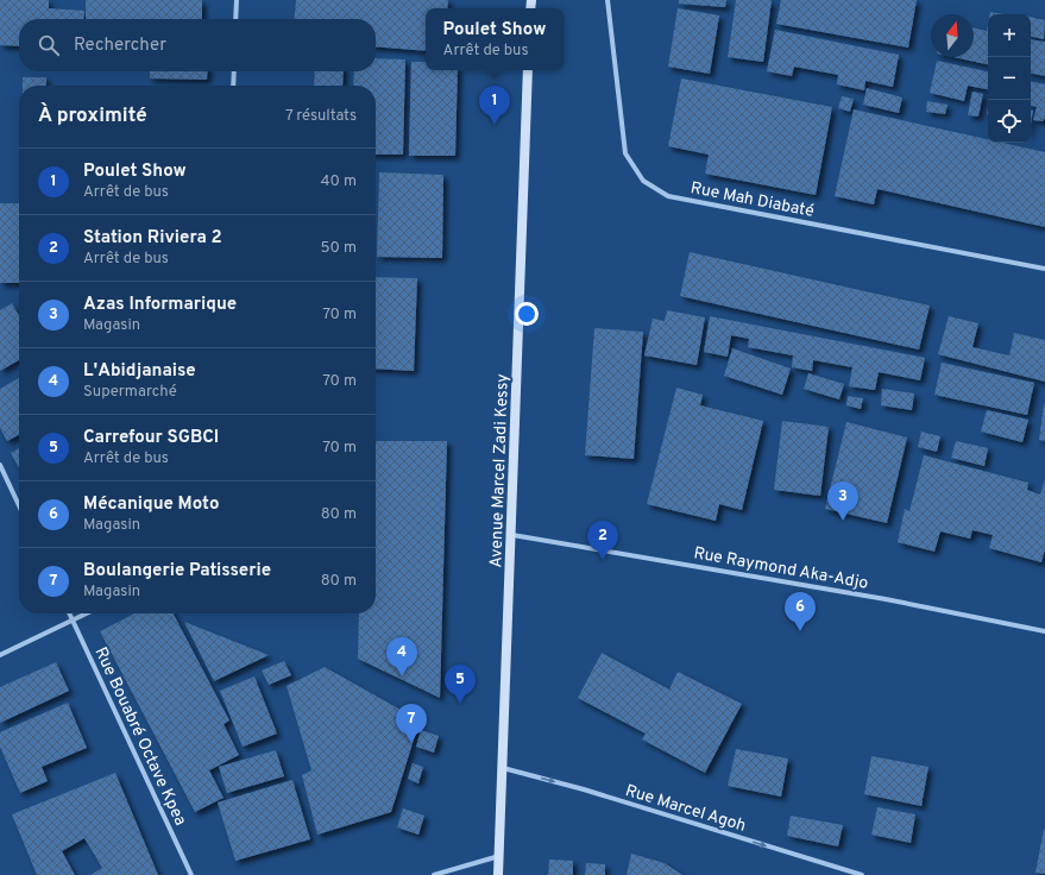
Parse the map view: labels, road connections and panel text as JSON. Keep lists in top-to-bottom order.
{
  "streets": {
    "street": [
      "Rue Mah Diabaté",
      "Avenue Marcel Zadi Kessy",
      "Rue Raymond Aka-Adjo",
      "Rue Bouabré Octave Kpea",
      "Rue Marcel Agoh"
    ]
  },
  "crossings": [
    ["Avenue Marcel Zadi Kessy", "Rue Raymond Aka-Adjo"],
    ["Avenue Marcel Zadi Kessy", "Rue Marcel Agoh"]
  ],
  "one_way": ["Rue Marcel Agoh"],
  "north": "top",
  "page": {
    "popup": ["Poulet Show", "Arrêt de bus"],
    "map_buttons": ["+", "−"],
    "search": "Rechercher",
    "pins": [
      "1",
      "3",
      "2",
      "6",
      "4",
      "5",
      "7"
    ],
    "heading": ["À proximité", "7 résultats"],
    "list": [
      {
        "mark": "1",
        "name": "Poulet Show",
        "note": "Arrêt de bus",
        "value": "40 m"
      },
      {
        "mark": "2",
        "name": "Station Riviera 2",
        "note": "Arrêt de bus",
        "value": "50 m"
      },
      {
        "mark": "3",
        "name": "Azas Informarique",
        "note": "Magasin",
        "value": "70 m"
      },
      {
        "mark": "4",
        "name": "L'Abidjanaise",
        "note": "Supermarché",
        "value": "70 m"
      },
      {
        "mark": "5",
        "name": "Carrefour SGBCI",
        "note": "Arrêt de bus",
        "value": "70 m"
      },
      {
        "mark": "6",
        "name": "Mécanique Moto",
        "note": "Magasin",
        "value": "80 m"
      },
      {
        "mark": "7",
        "name": "Boulangerie Patisserie",
        "note": "Magasin",
        "value": "80 m"
      }
    ]
  }
}
